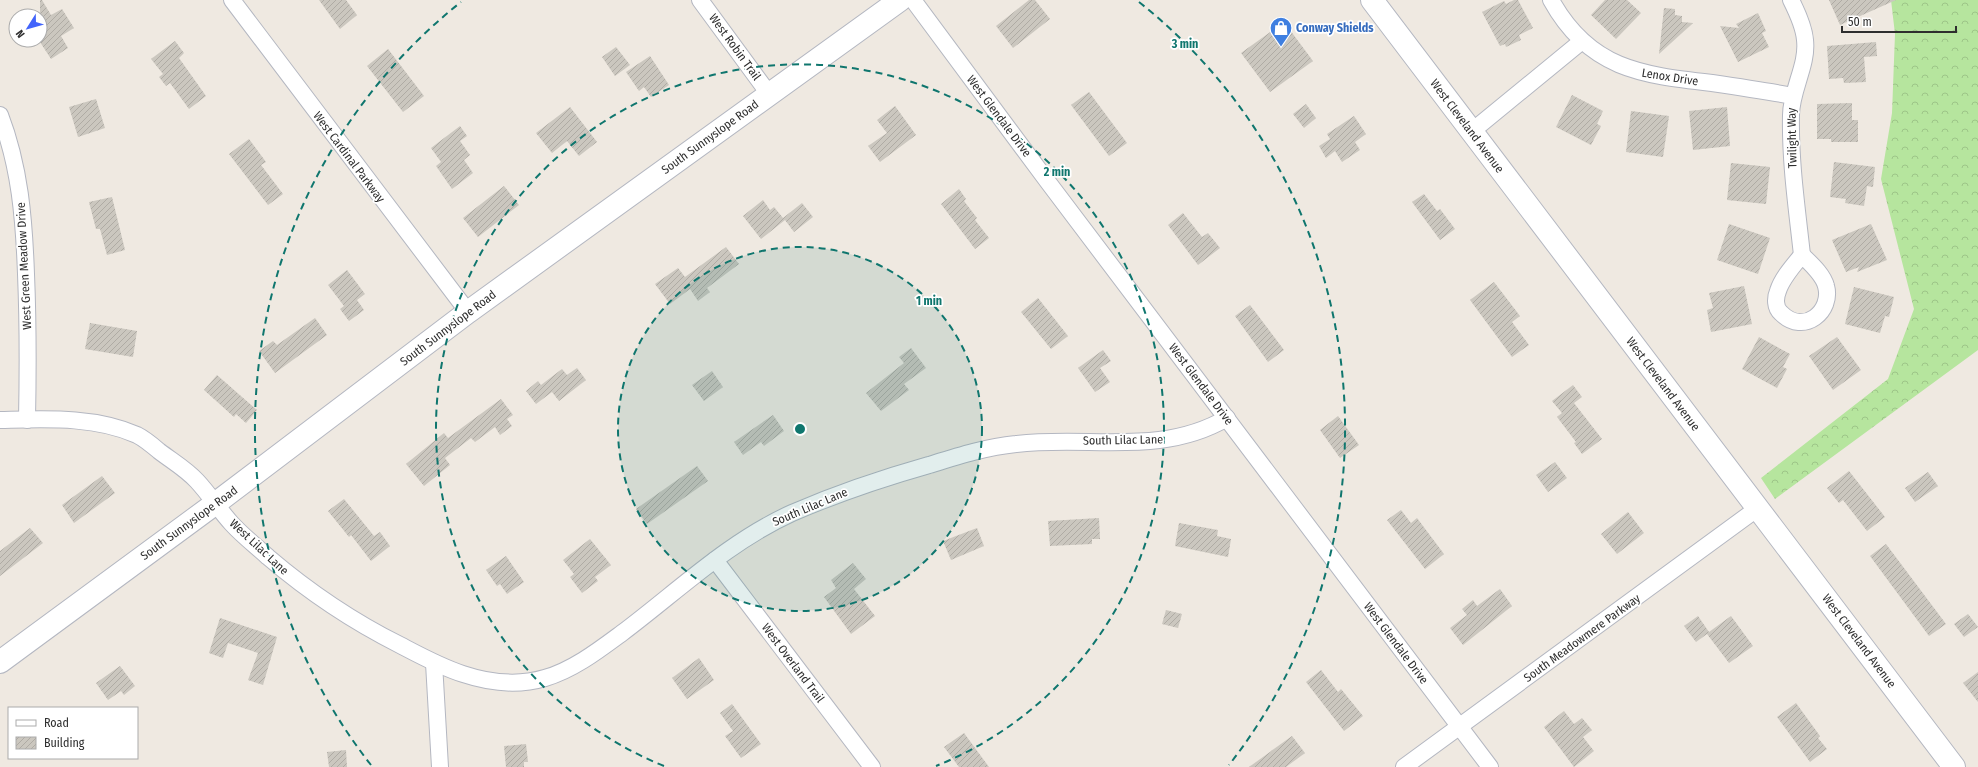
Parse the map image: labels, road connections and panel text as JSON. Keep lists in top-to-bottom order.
{
  "streets": {
    "street": [
      "West Robin Trail",
      "Lenox Drive",
      "West Glendale Drive",
      "West Cleveland Avenue",
      "South Sunnyslope Road",
      "Twilight Way",
      "West Cardinal Parkway",
      "West Green Meadow Drive",
      "South Lilac Lane",
      "West Lilac Lane",
      "South Meadowmere Parkway",
      "West Overland Trail"
    ]
  },
  "crossings": [
    ["West Robin Trail", "South Sunnyslope Road"],
    ["Lenox Drive", "Twilight Way"],
    ["West Glendale Drive", "South Lilac Lane"],
    ["West Glendale Drive", "South Meadowmere Parkway"],
    ["West Cleveland Avenue", "South Meadowmere Parkway"],
    ["South Sunnyslope Road", "West Cardinal Parkway"],
    ["South Sunnyslope Road", "West Lilac Lane"],
    ["West Green Meadow Drive", "West Lilac Lane"],
    ["South Lilac Lane", "West Lilac Lane"],
    ["South Lilac Lane", "West Overland Trail"]
  ],
  "places": {
    "shop": ["Conway Shields"]
  },
  "legend": ["Road", "Building"],
  "scale_bar": "50 m",
  "north": "bottom left",
  "rings": ["3 min", "2 min", "1 min"]
}
